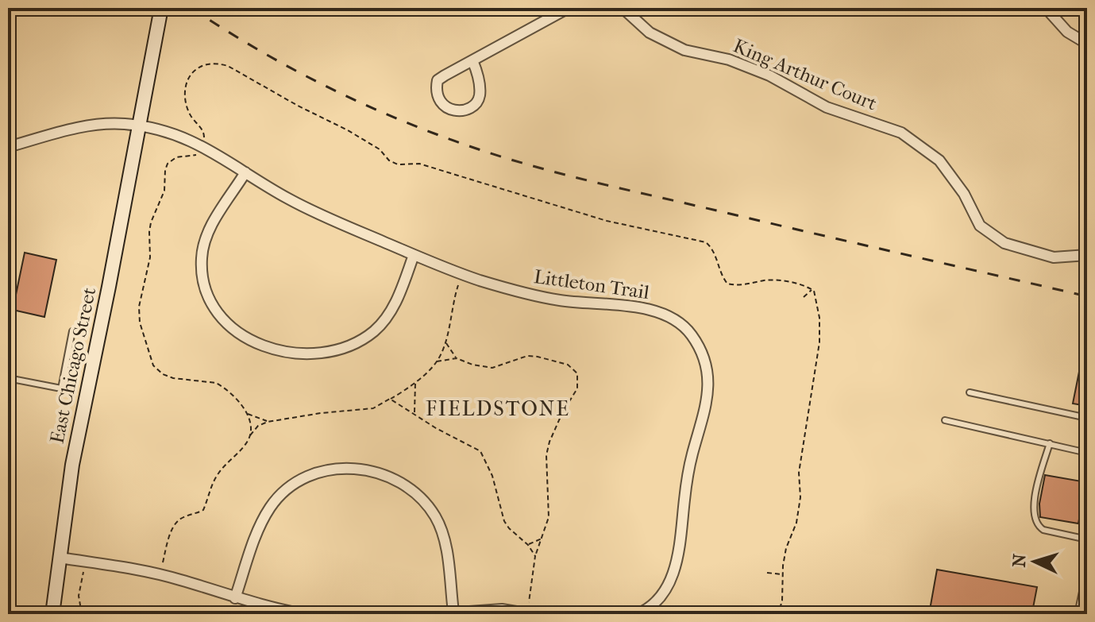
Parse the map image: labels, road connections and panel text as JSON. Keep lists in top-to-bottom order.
{
  "streets": {
    "main road": ["East Chicago Street"],
    "street": ["King Arthur Court", "Littleton Trail"]
  },
  "crossings": [
    ["Littleton Trail", "East Chicago Street"]
  ],
  "districts": ["FIELDSTONE"],
  "north": "left"
}
